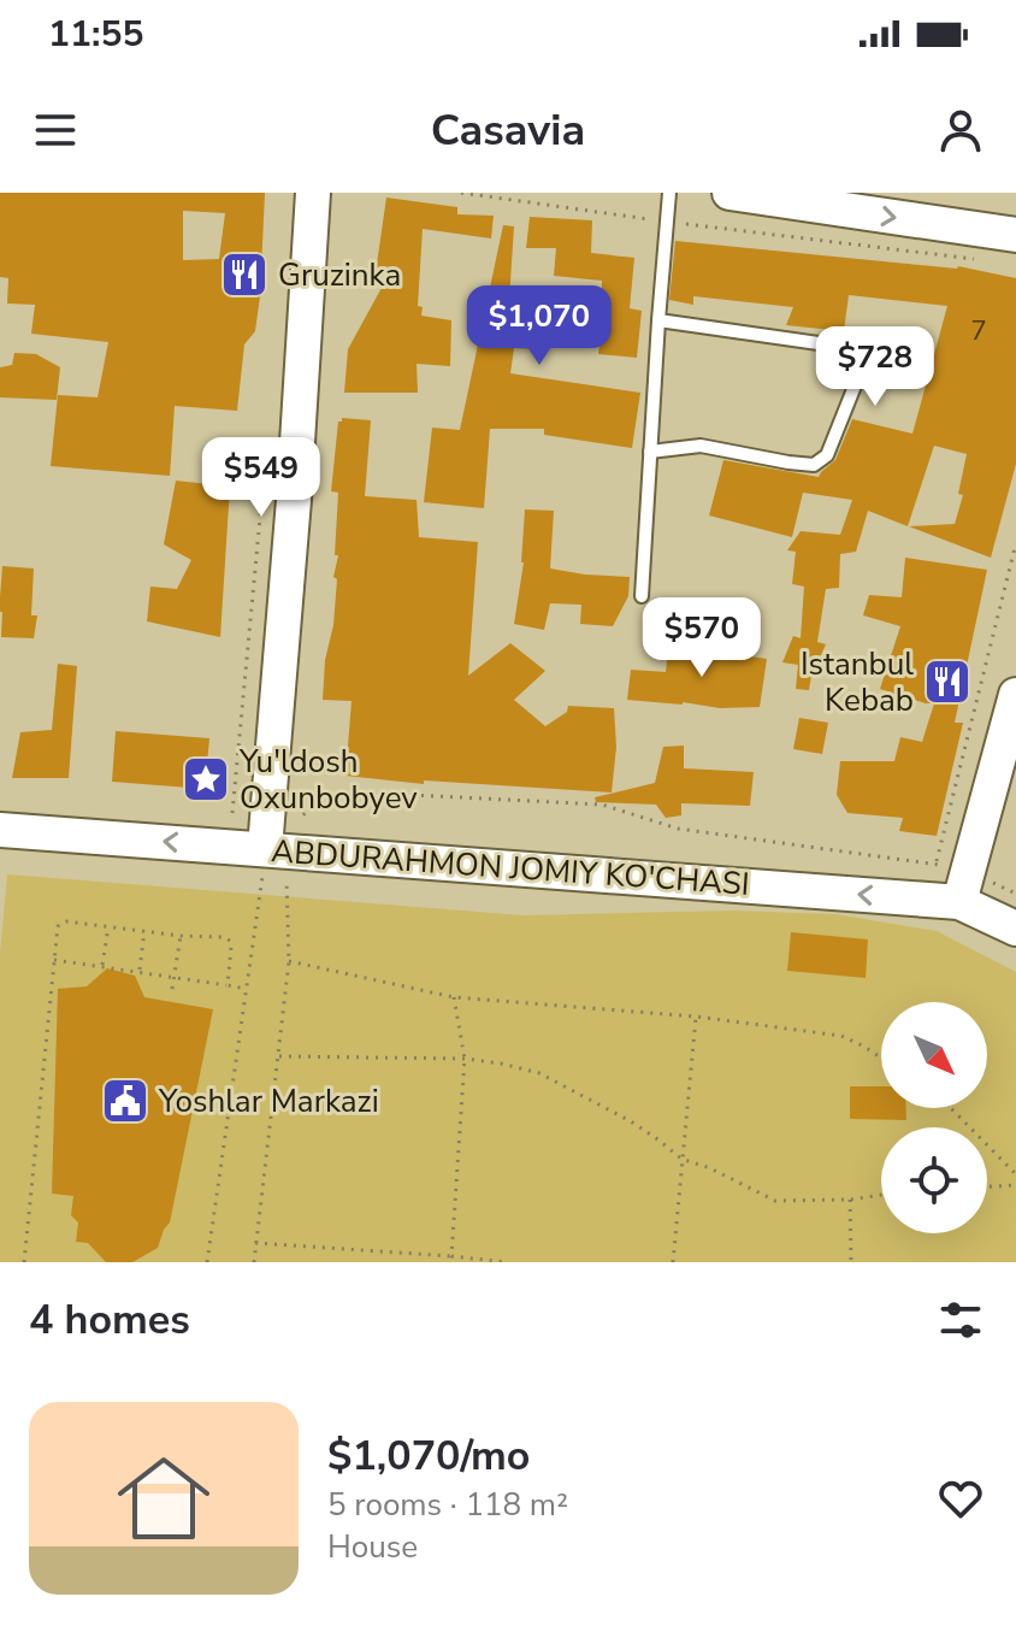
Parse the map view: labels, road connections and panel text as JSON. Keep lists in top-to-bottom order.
{
  "streets": {
    "main road": ["ABDURAHMON JOMIY KO'CHASI"]
  },
  "one_way": ["ABDURAHMON JOMIY KO'CHASI"],
  "places": {
    "restaurant": ["Gruzinka", "Istanbul Kebab"],
    "place": ["Yu'ldosh Oxunbobyev"],
    "public building": ["Yoshlar Markazi"]
  },
  "house_numbers": ["7"],
  "north": "bottom right",
  "page": {
    "status": "11:55",
    "header": "Casavia",
    "price": [
      "$1,070",
      "$728",
      "$549",
      "$570"
    ],
    "heading": "4 homes",
    "list": [
      {
        "name": "$1,070/mo",
        "note": "5 rooms · 118 m² · House"
      }
    ]
  }
}
